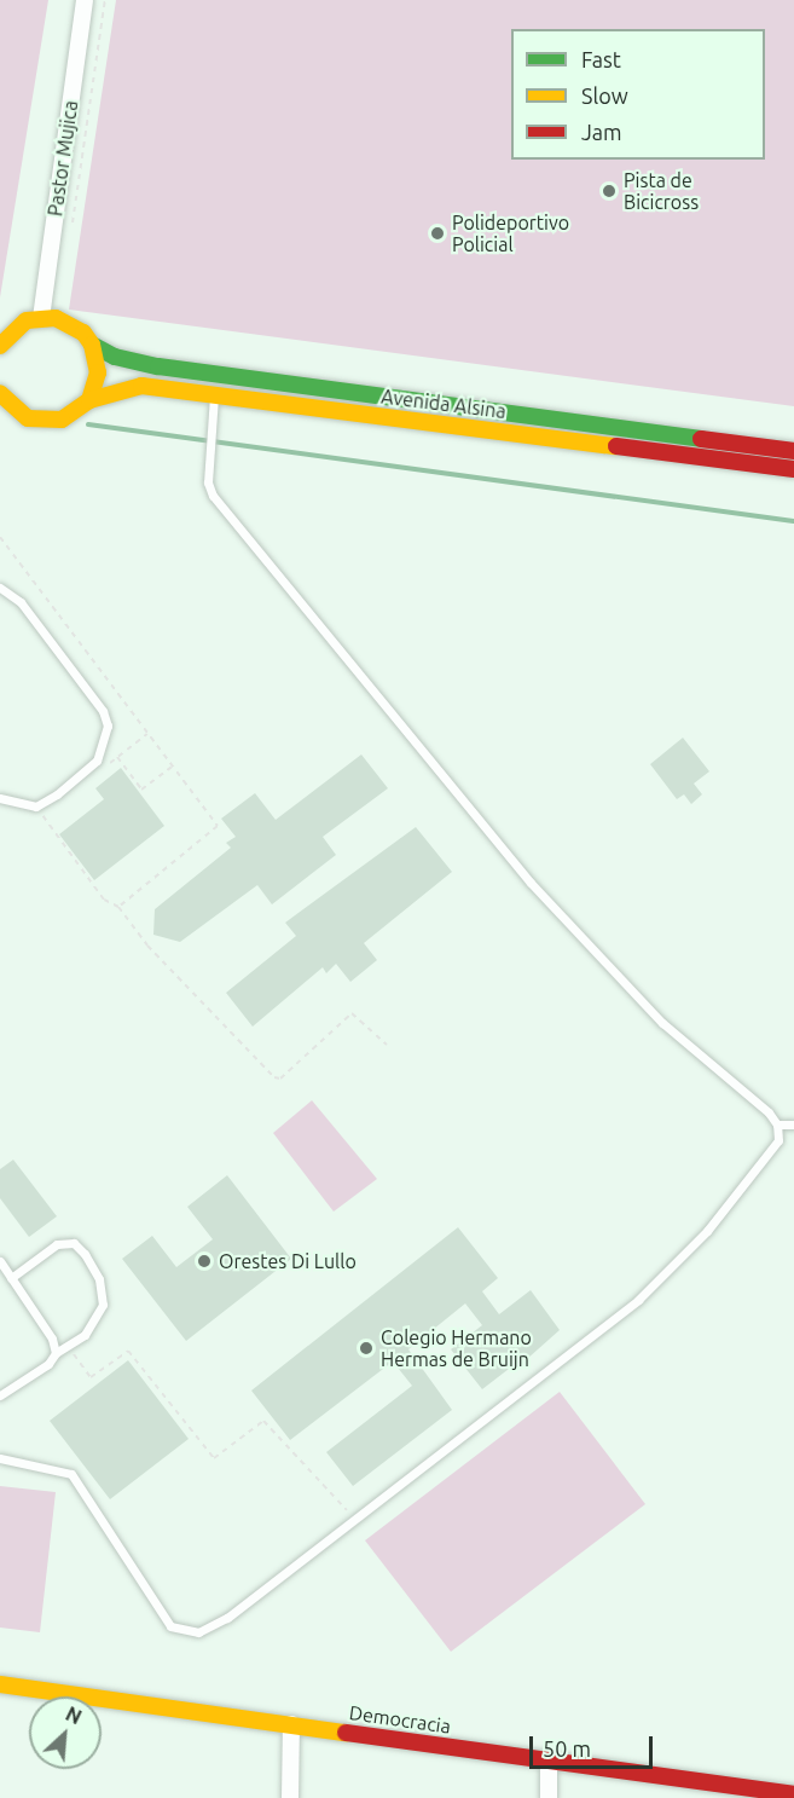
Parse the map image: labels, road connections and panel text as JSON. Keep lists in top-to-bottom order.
{
  "streets": {
    "main road": ["Avenida Alsina", "Democracia"],
    "street": ["Pastor Mujica"]
  },
  "crossings": [
    ["Pastor Mujica", "Avenida Alsina"]
  ],
  "places": [
    "Pista de Bicicross",
    "Polideportivo Policial",
    "Orestes Di Lullo",
    "Colegio Hermano Hermas de Bruijn"
  ],
  "legend": ["Fast", "Slow", "Jam"],
  "scale_bar": "50 m",
  "north": "top right"
}
